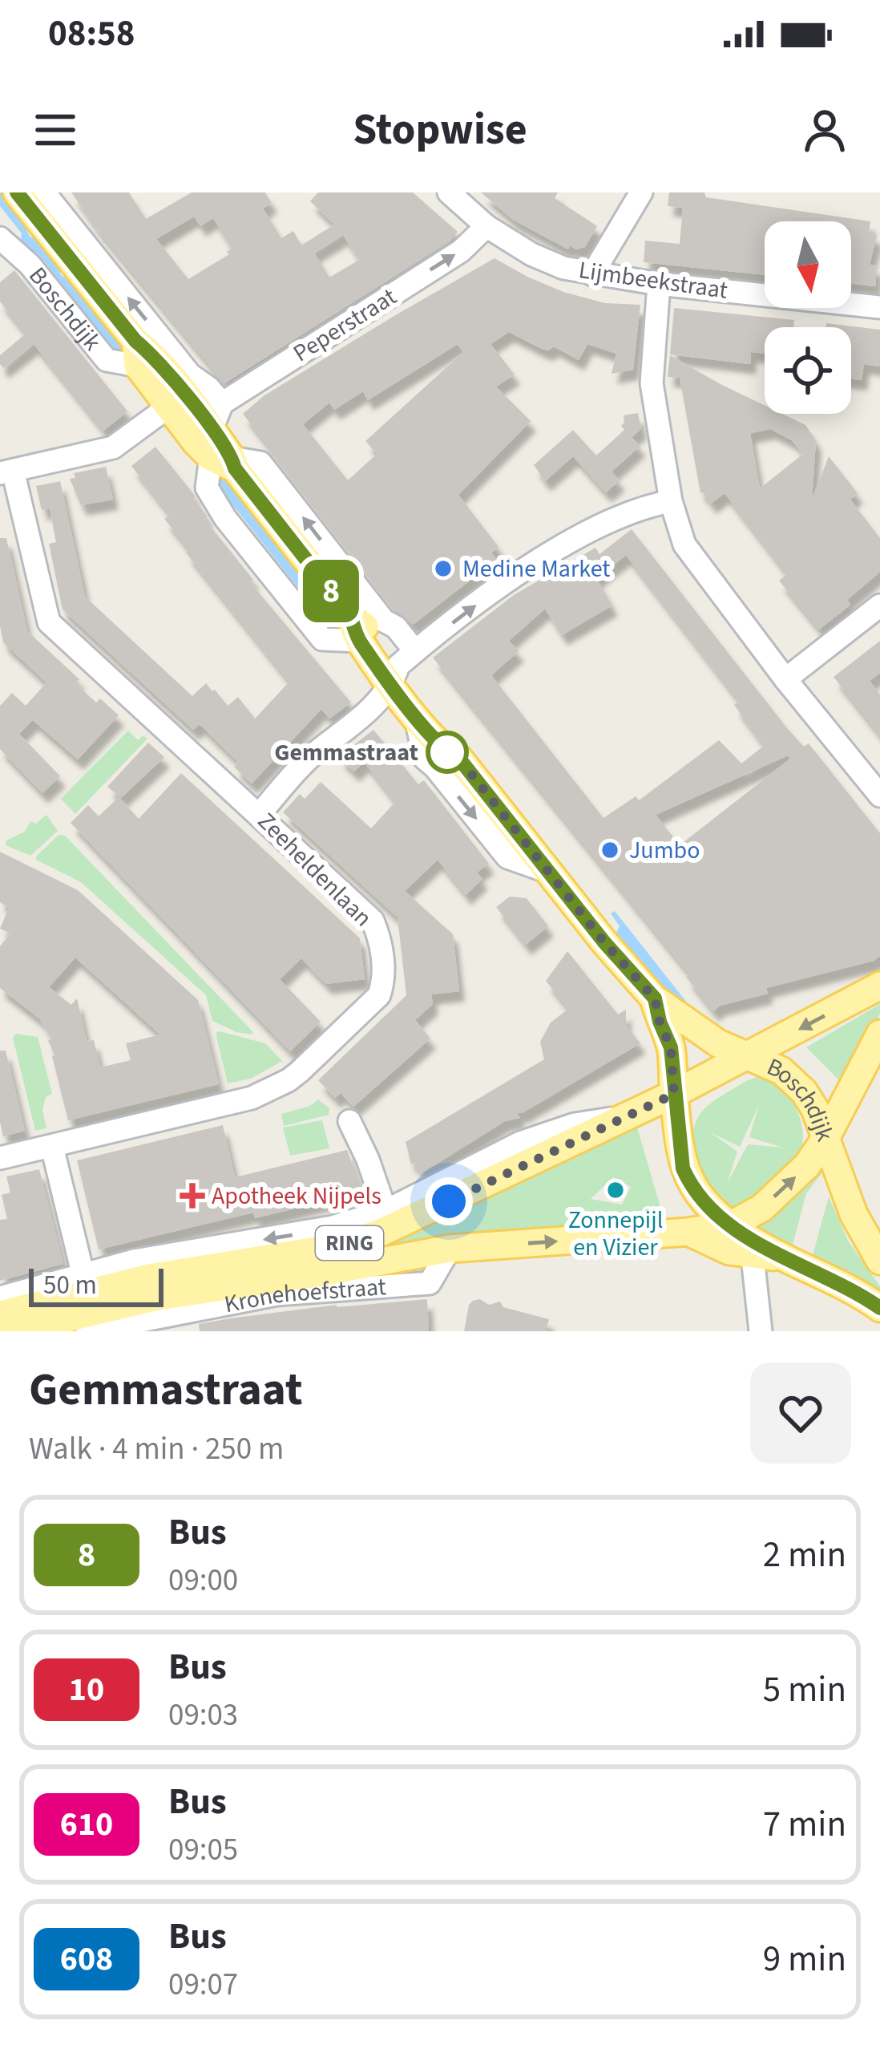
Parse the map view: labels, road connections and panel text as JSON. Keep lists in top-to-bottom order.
{
  "streets": {
    "main road": ["Boschdijk", "RING", "Kronehoefstraat"],
    "street": ["Lijmbeekstraat", "Peperstraat", "Zeeheldenlaan"]
  },
  "crossings": [
    ["Lijmbeekstraat", "Peperstraat"],
    ["Boschdijk", "RING"],
    ["Boschdijk", "Kronehoefstraat"],
    ["RING", "Kronehoefstraat"]
  ],
  "one_way": ["Peperstraat"],
  "places": {
    "other": [
      "Medine Market",
      "Gemmastraat",
      "Jumbo",
      "Zonnepijl en Vizier"
    ],
    "health": ["Apotheek Nijpels"]
  },
  "lines": ["bus line 8"],
  "scale_bar": "50 m",
  "north": "bottom",
  "page": {
    "status": "08:58",
    "header": "Stopwise",
    "on_map": "8",
    "scale": "50 m",
    "heading": ["Gemmastraat", "Walk · 4 min · 250 m"],
    "list": [
      {
        "mark": "8",
        "name": "Bus",
        "note": "09:00",
        "value": "2 min"
      },
      {
        "mark": "10",
        "name": "Bus",
        "note": "09:03",
        "value": "5 min"
      },
      {
        "mark": "610",
        "name": "Bus",
        "note": "09:05",
        "value": "7 min"
      },
      {
        "mark": "608",
        "name": "Bus",
        "note": "09:07",
        "value": "9 min"
      }
    ]
  }
}
